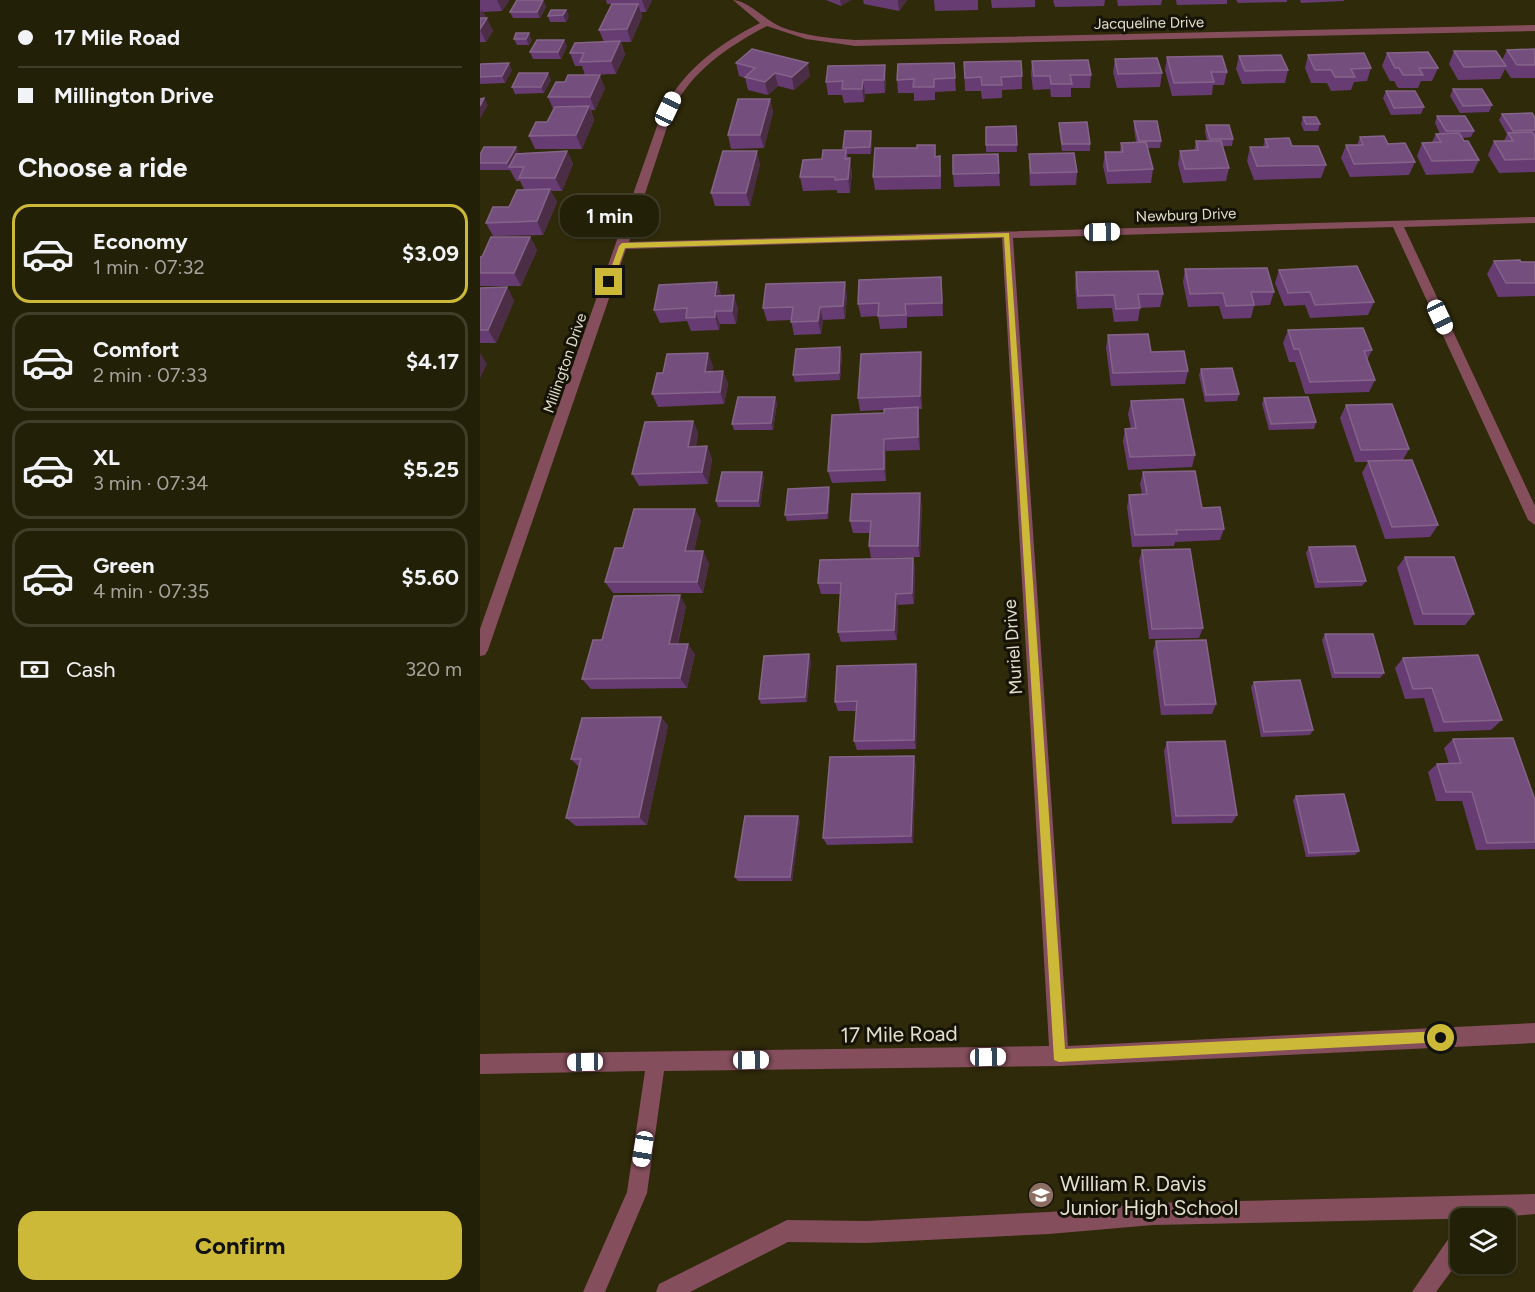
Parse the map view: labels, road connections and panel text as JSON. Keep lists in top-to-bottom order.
{
  "streets": {
    "street": [
      "Jacqueline Drive",
      "Newburg Drive",
      "Millington Drive",
      "Muriel Drive",
      "17 Mile Road"
    ]
  },
  "crossings": [
    ["Jacqueline Drive", "Millington Drive"],
    ["Newburg Drive", "Millington Drive"],
    ["Newburg Drive", "Muriel Drive"],
    ["Muriel Drive", "17 Mile Road"]
  ],
  "places": {
    "school or university": ["William R. Davis Junior High School"]
  },
  "page": {
    "banner": ["17 Mile Road", "Millington Drive"],
    "heading": "Choose a ride",
    "bubble": "1 min",
    "list": [
      {
        "name": "Economy",
        "note": "1 min · 07:32",
        "value": "$3.09"
      },
      {
        "name": "Comfort",
        "note": "2 min · 07:33",
        "value": "$4.17"
      },
      {
        "name": "XL",
        "note": "3 min · 07:34",
        "value": "$5.25"
      },
      {
        "name": "Green",
        "note": "4 min · 07:35",
        "value": "$5.60"
      }
    ],
    "pay": ["Cash", "320 m"],
    "buttons": "Confirm"
  }
}
